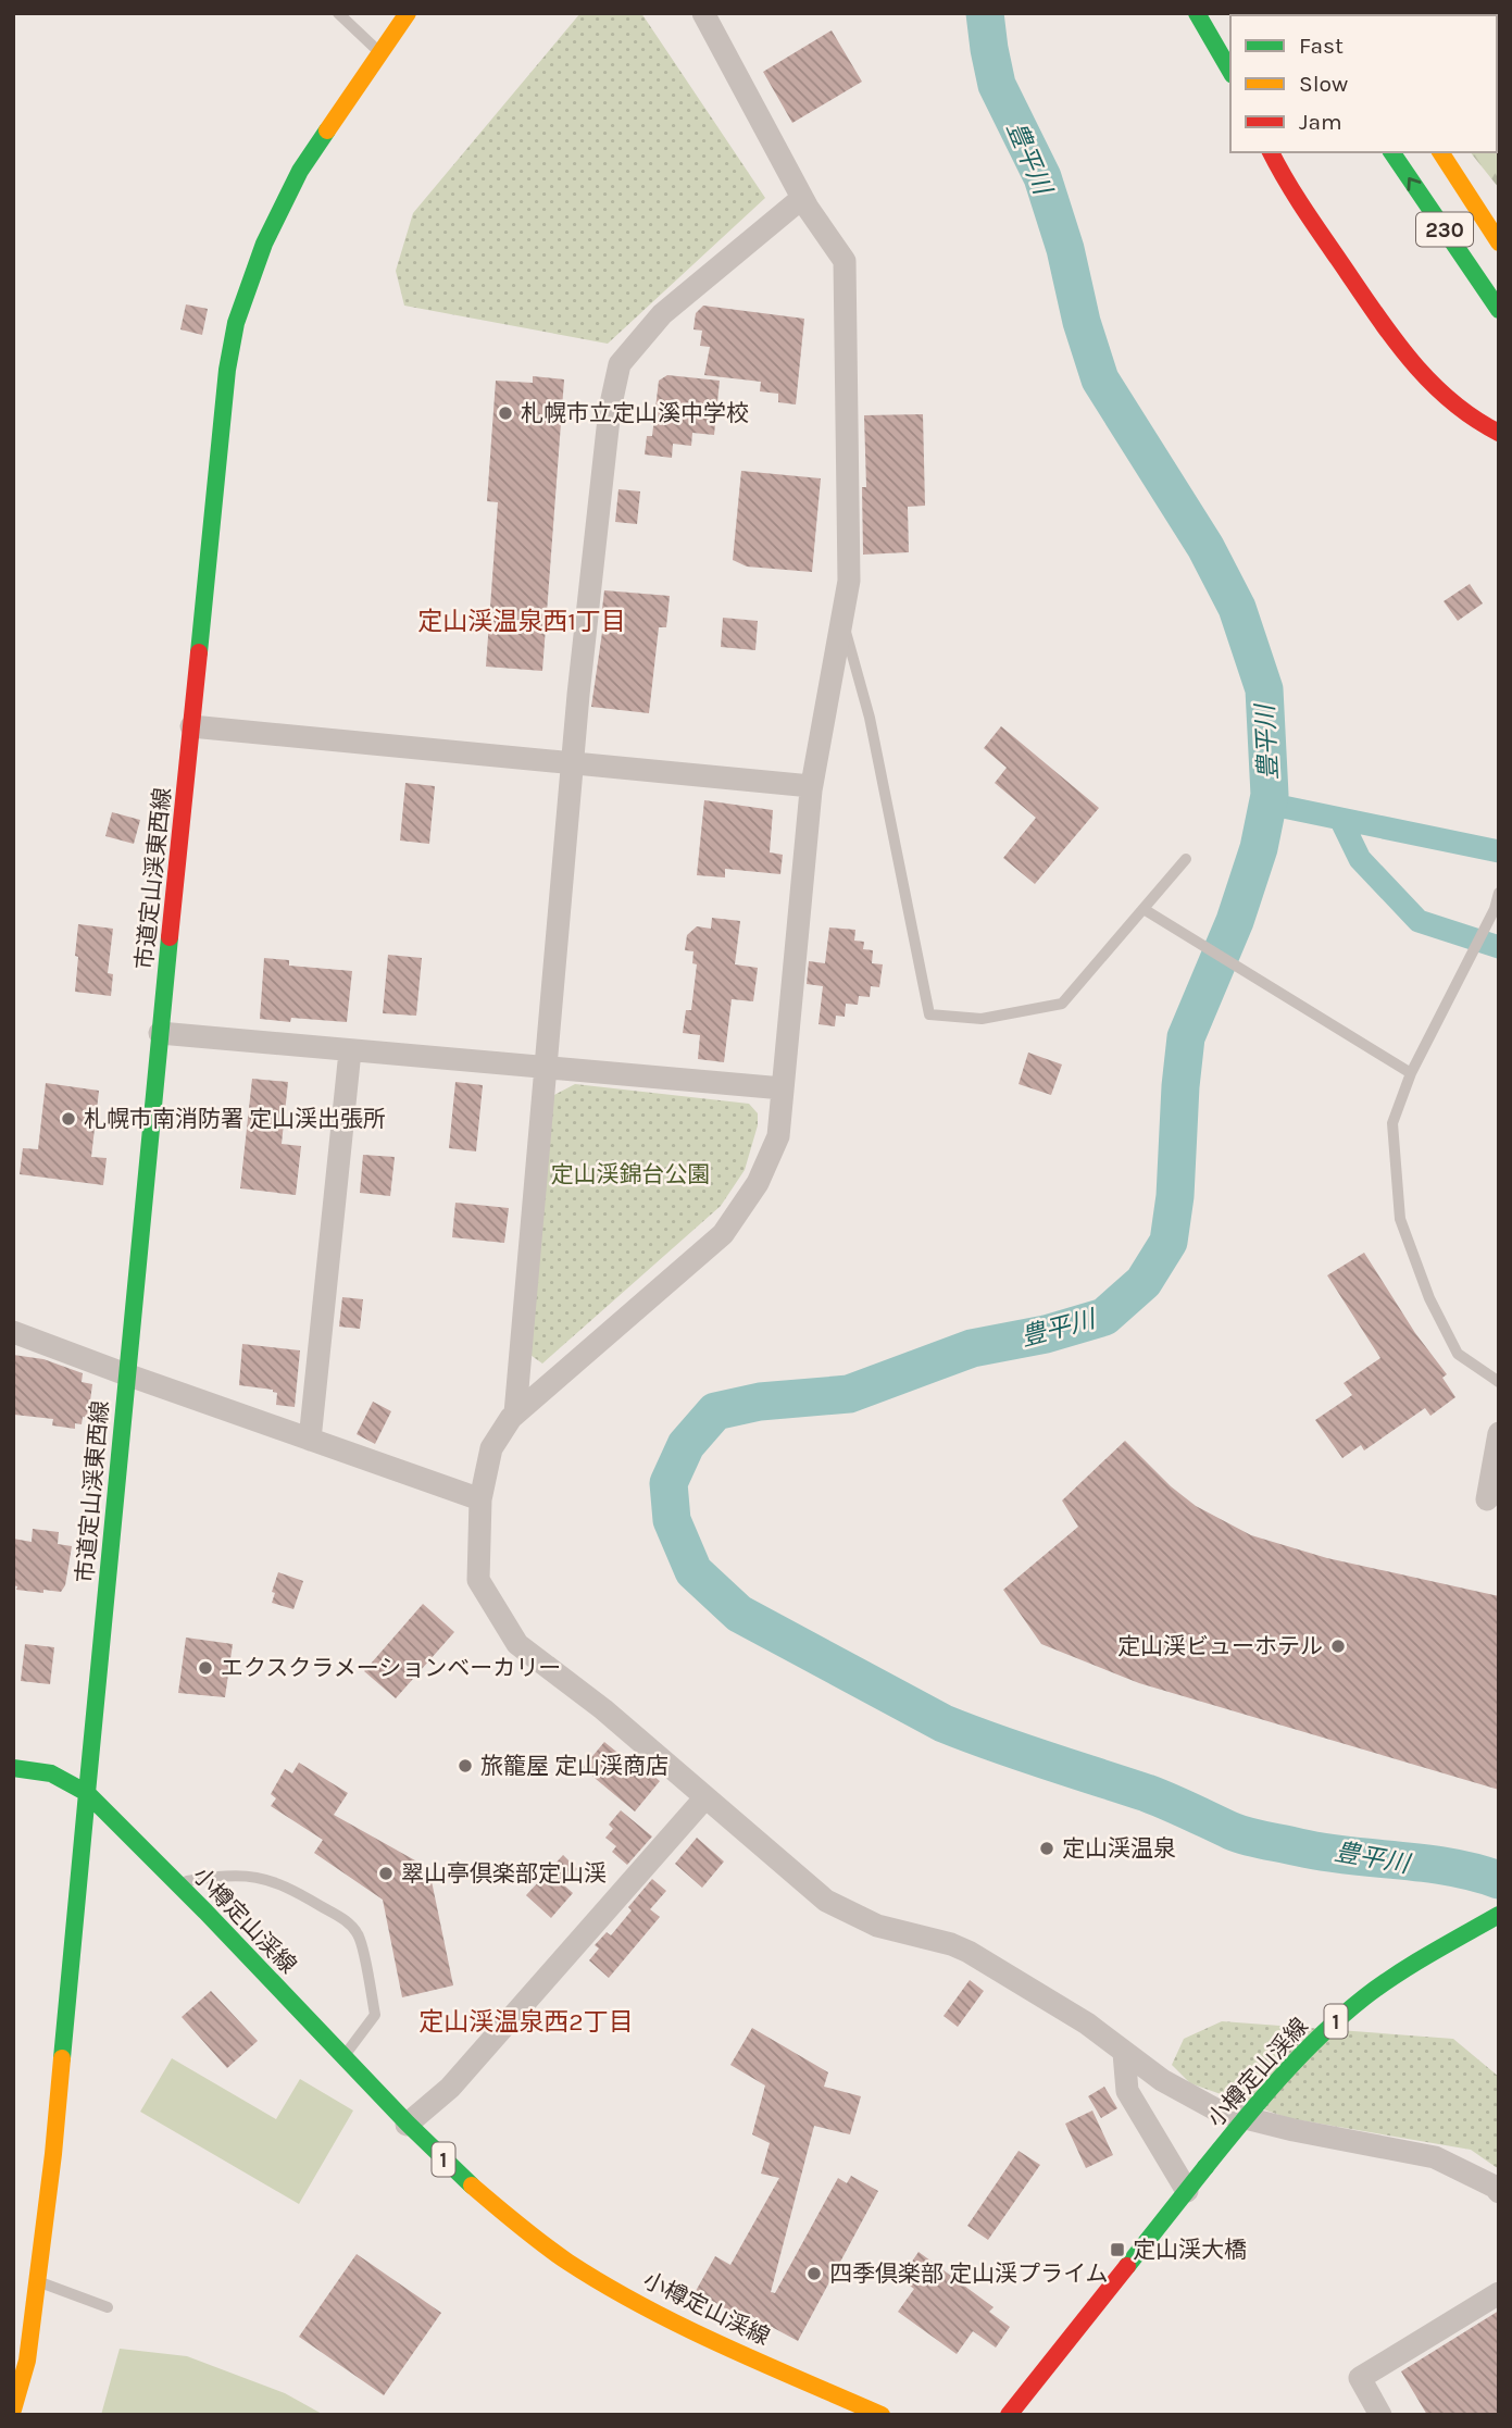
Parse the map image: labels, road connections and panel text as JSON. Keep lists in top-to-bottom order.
{
  "streets": {
    "main road": [
      "230",
      "市道定山渓東西線",
      "小樽定山渓線",
      "1"
    ]
  },
  "crossings": [
    ["市道定山渓東西線", "小樽定山渓線"]
  ],
  "districts": ["定山渓温泉西1丁目", "定山渓温泉西2丁目"],
  "water": ["豊平川"],
  "parks": ["定山渓錦台公園"],
  "places": {
    "other": [
      "札幌市立定山溪中学校",
      "札幌市南消防署 定山渓出張所",
      "定山渓ビューホテル",
      "エクスクラメーションベーカリー",
      "旅籠屋 定山渓商店",
      "定山渓温泉",
      "翠山亭倶楽部定山渓",
      "四季倶楽部 定山渓プライム"
    ],
    "transit": ["定山渓大橋"]
  },
  "legend": ["Fast", "Slow", "Jam"]
}
